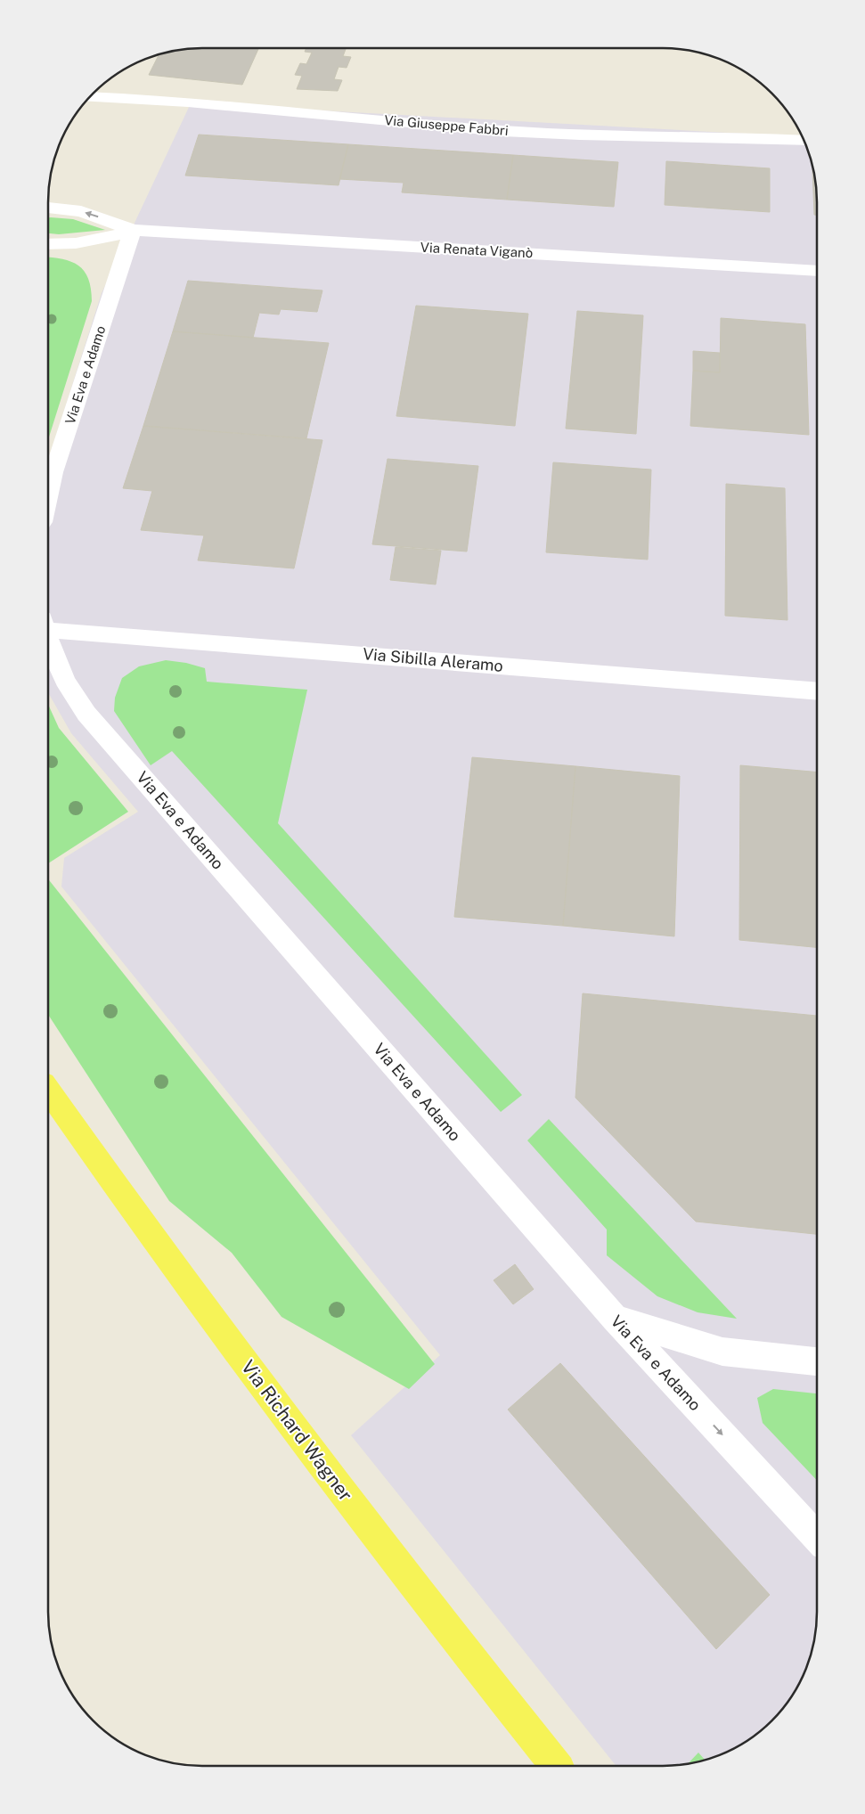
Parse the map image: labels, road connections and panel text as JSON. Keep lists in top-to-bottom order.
{
  "streets": {
    "main road": ["Via Richard Wagner"],
    "street": [
      "Via Giuseppe Fabbri",
      "Via Renata Viganò",
      "Via Eva e Adamo",
      "Via Sibilla Aleramo"
    ]
  },
  "crossings": [
    ["Via Renata Viganò", "Via Eva e Adamo"]
  ]
}
